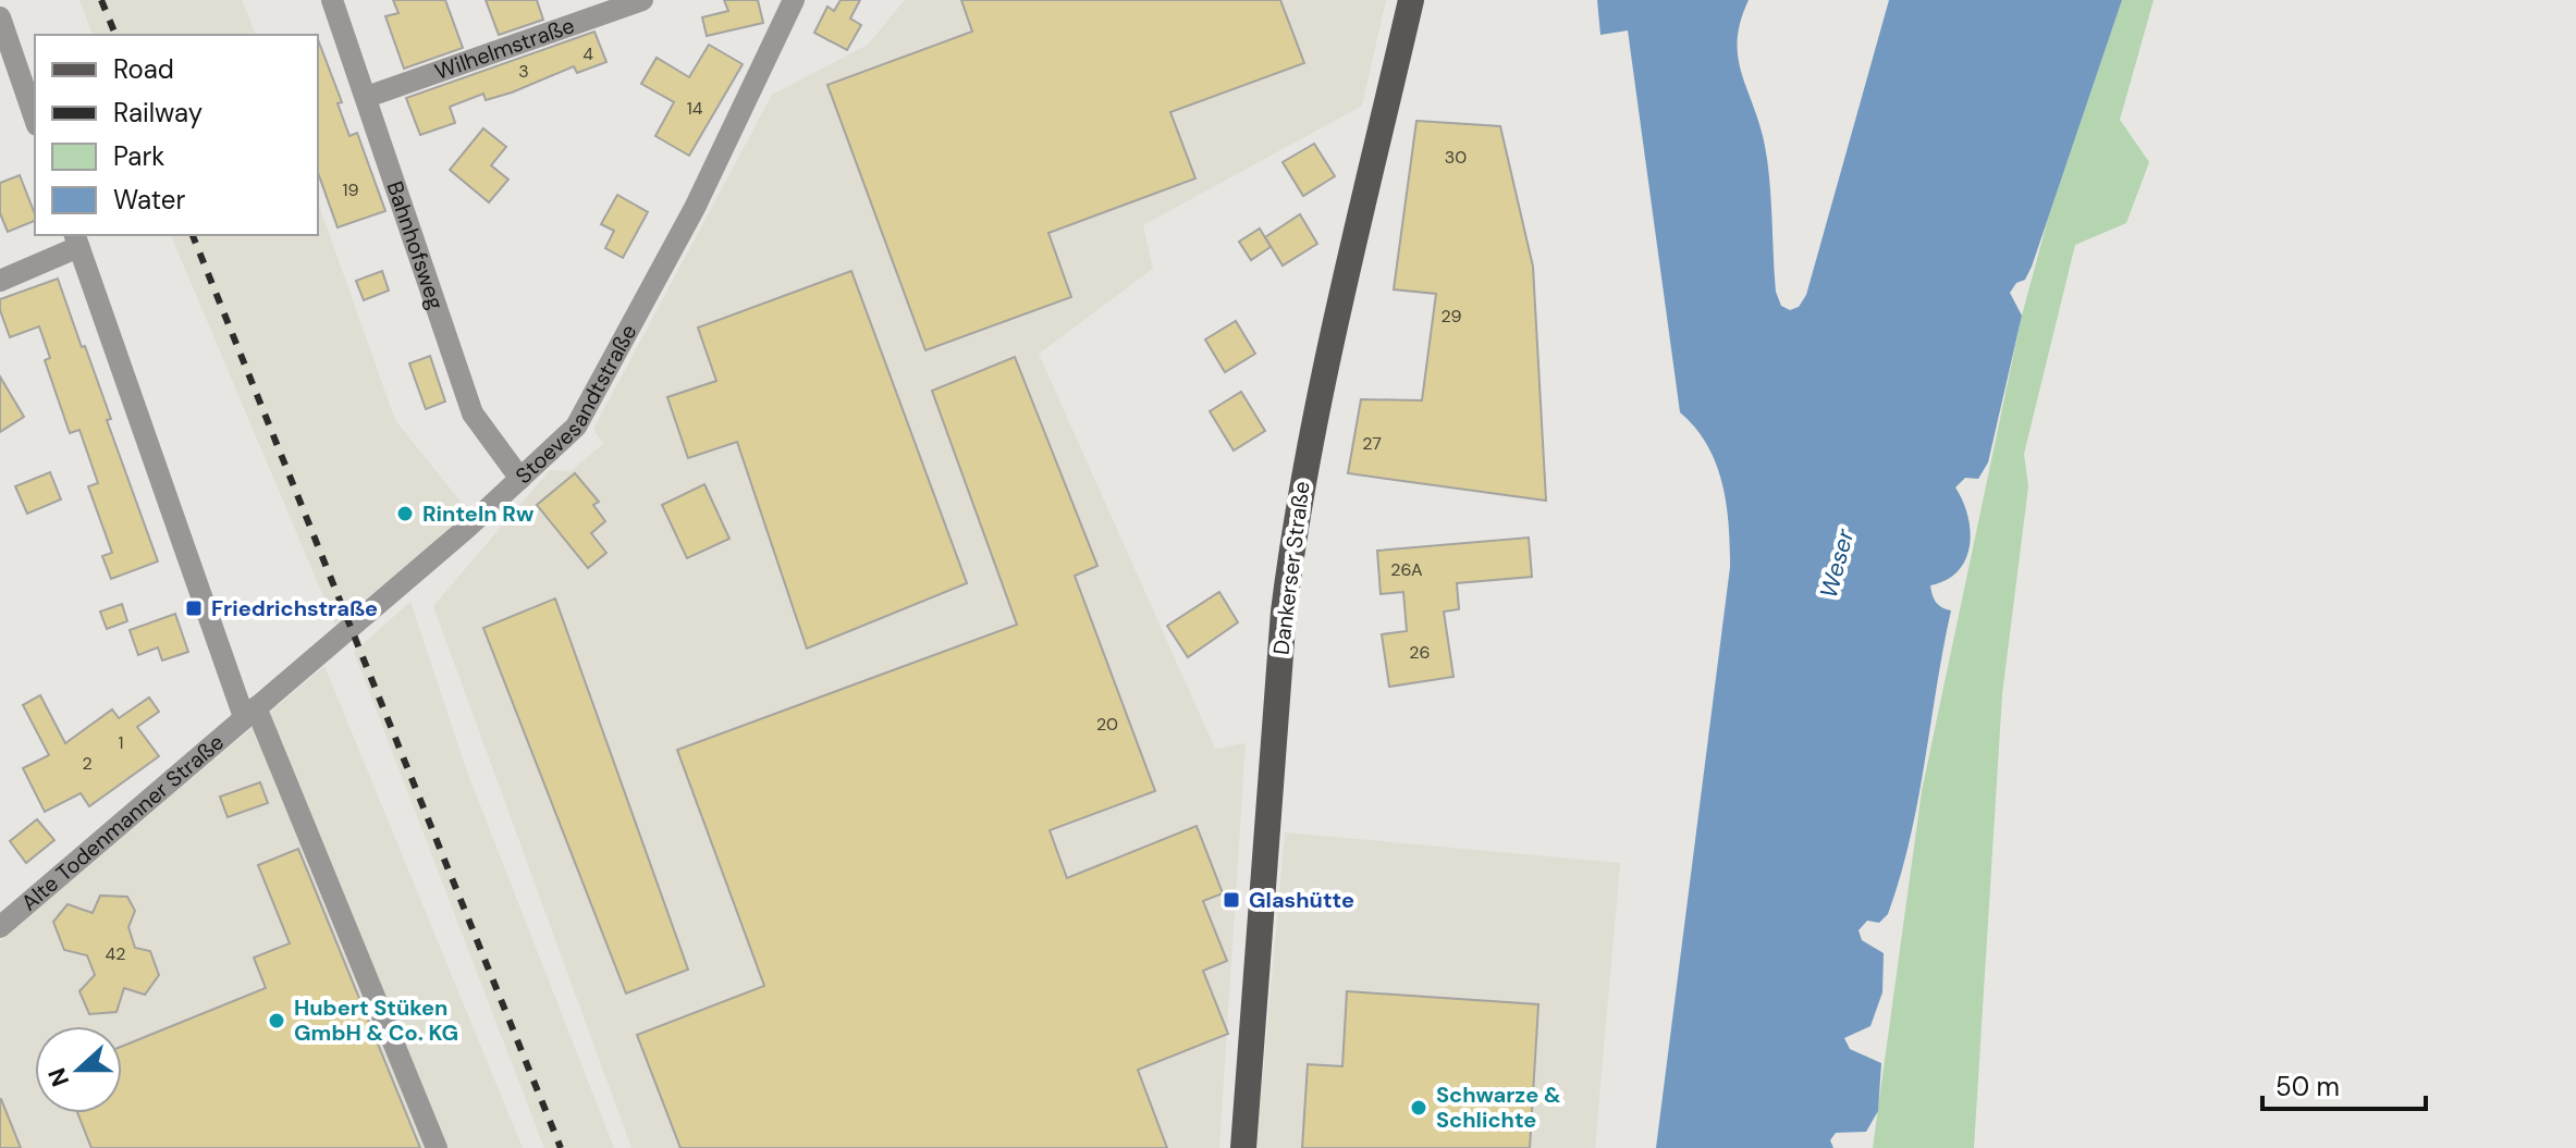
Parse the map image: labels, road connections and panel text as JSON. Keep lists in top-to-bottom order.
{
  "streets": {
    "main road": ["Dankerser Straße"],
    "street": [
      "Wilhelmstraße",
      "Bahnhofsweg",
      "Stoevesandtstraße",
      "Alte Todenmanner Straße"
    ]
  },
  "crossings": [
    ["Wilhelmstraße", "Bahnhofsweg"],
    ["Bahnhofsweg", "Stoevesandtstraße"],
    ["Stoevesandtstraße", "Alte Todenmanner Straße"]
  ],
  "water": ["Weser"],
  "places": {
    "other": ["Rinteln Rw", "Hubert Stüken GmbH & Co. KG", "Schwarze & Schlichte"],
    "transit": ["Friedrichstraße", "Glashütte"]
  },
  "house_numbers": [
    "4",
    "3",
    "14",
    "30",
    "19",
    "29",
    "27",
    "26A",
    "26",
    "20",
    "1",
    "2",
    "42"
  ],
  "legend": [
    "Road",
    "Railway",
    "Park",
    "Water"
  ],
  "scale_bar": "50 m",
  "north": "left"
}
